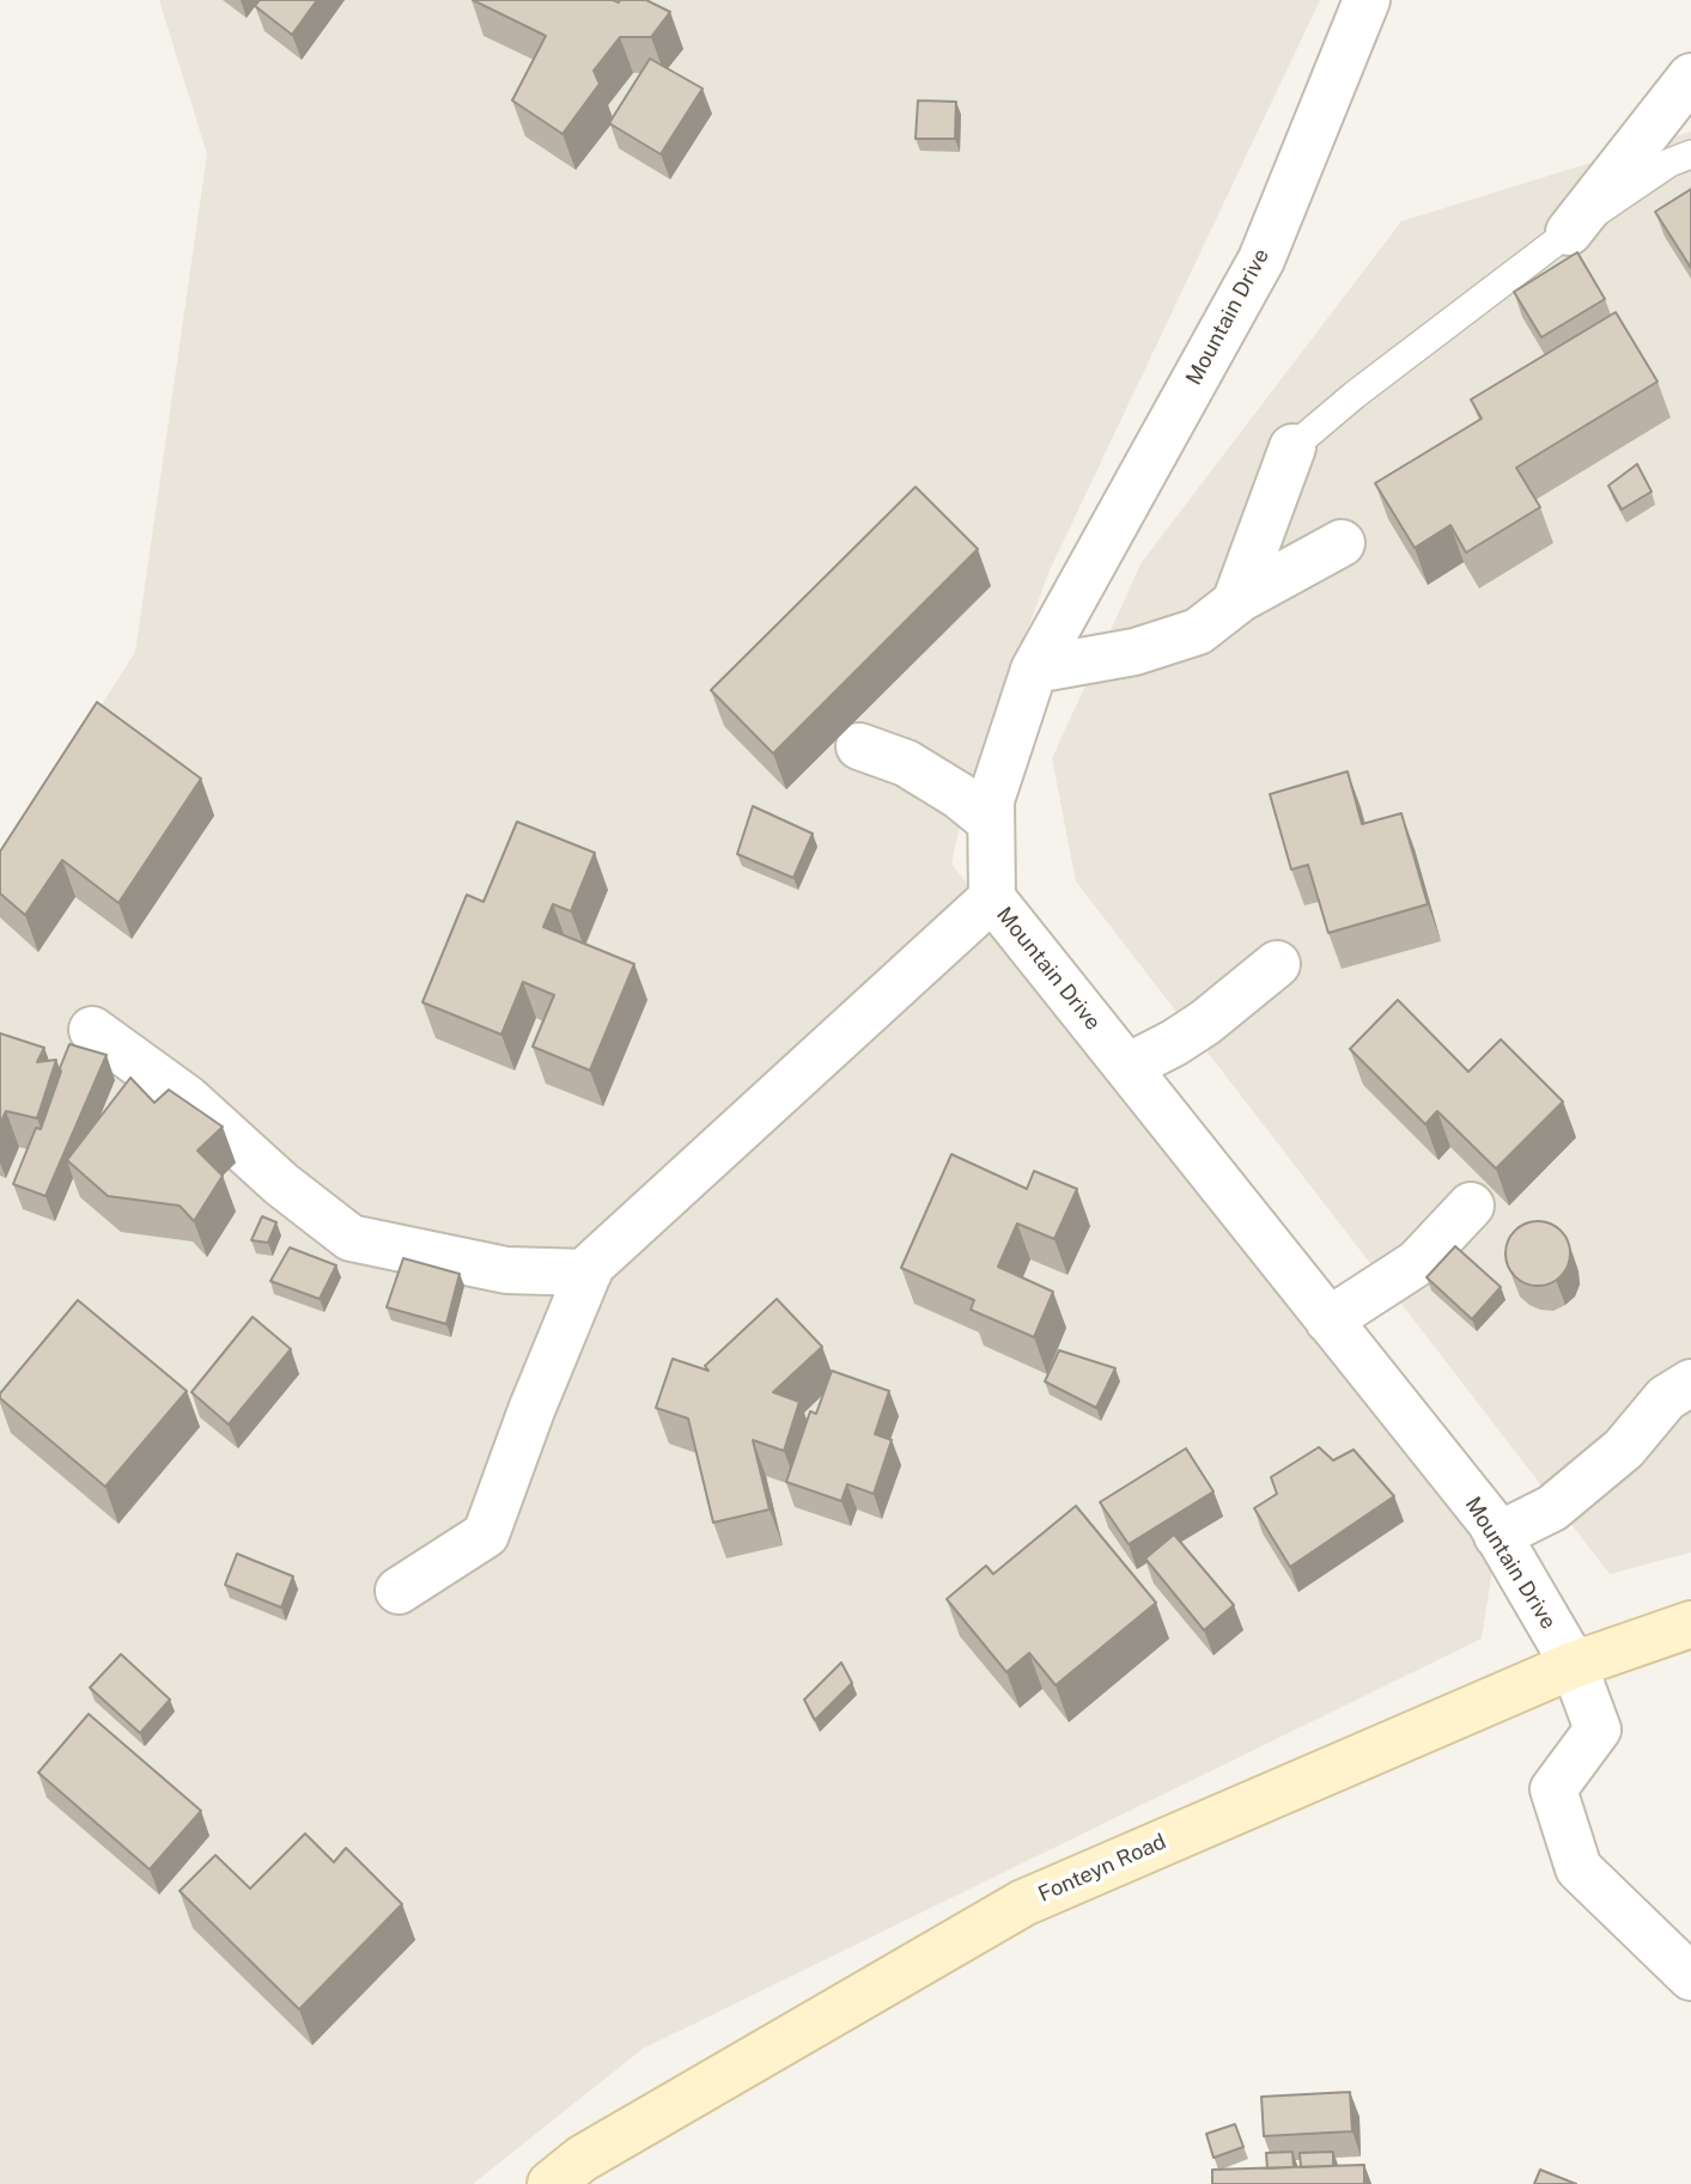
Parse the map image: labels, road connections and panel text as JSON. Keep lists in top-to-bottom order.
{
  "streets": {
    "street": ["Mountain Drive", "Fonteyn Road"]
  },
  "crossings": [
    ["Mountain Drive", "Fonteyn Road"]
  ]
}
